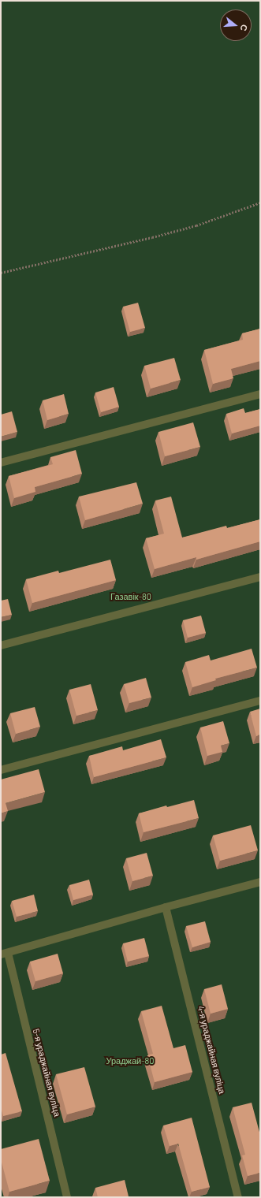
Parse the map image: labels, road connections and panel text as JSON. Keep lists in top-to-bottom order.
{
  "streets": {
    "lane": ["4-я ураджайная вуліца", "5-я ураджайная вуліца"]
  },
  "parks": ["Газавік-80", "Ураджай-80"],
  "north": "right"
}
